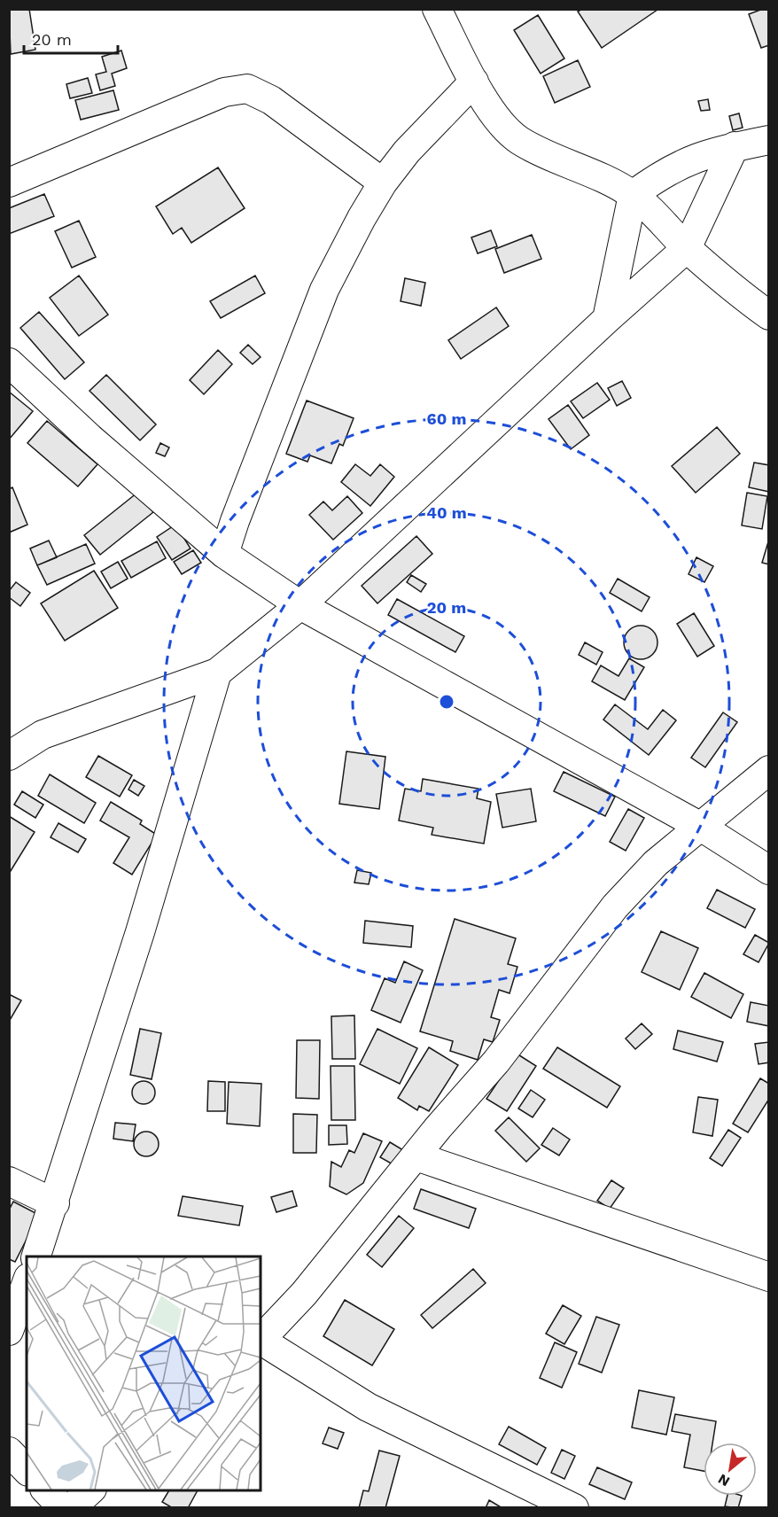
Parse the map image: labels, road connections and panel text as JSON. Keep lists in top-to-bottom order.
{
  "scale_bar": "20 m",
  "north": "bottom left",
  "rings": ["60 m", "40 m", "20 m"]
}
